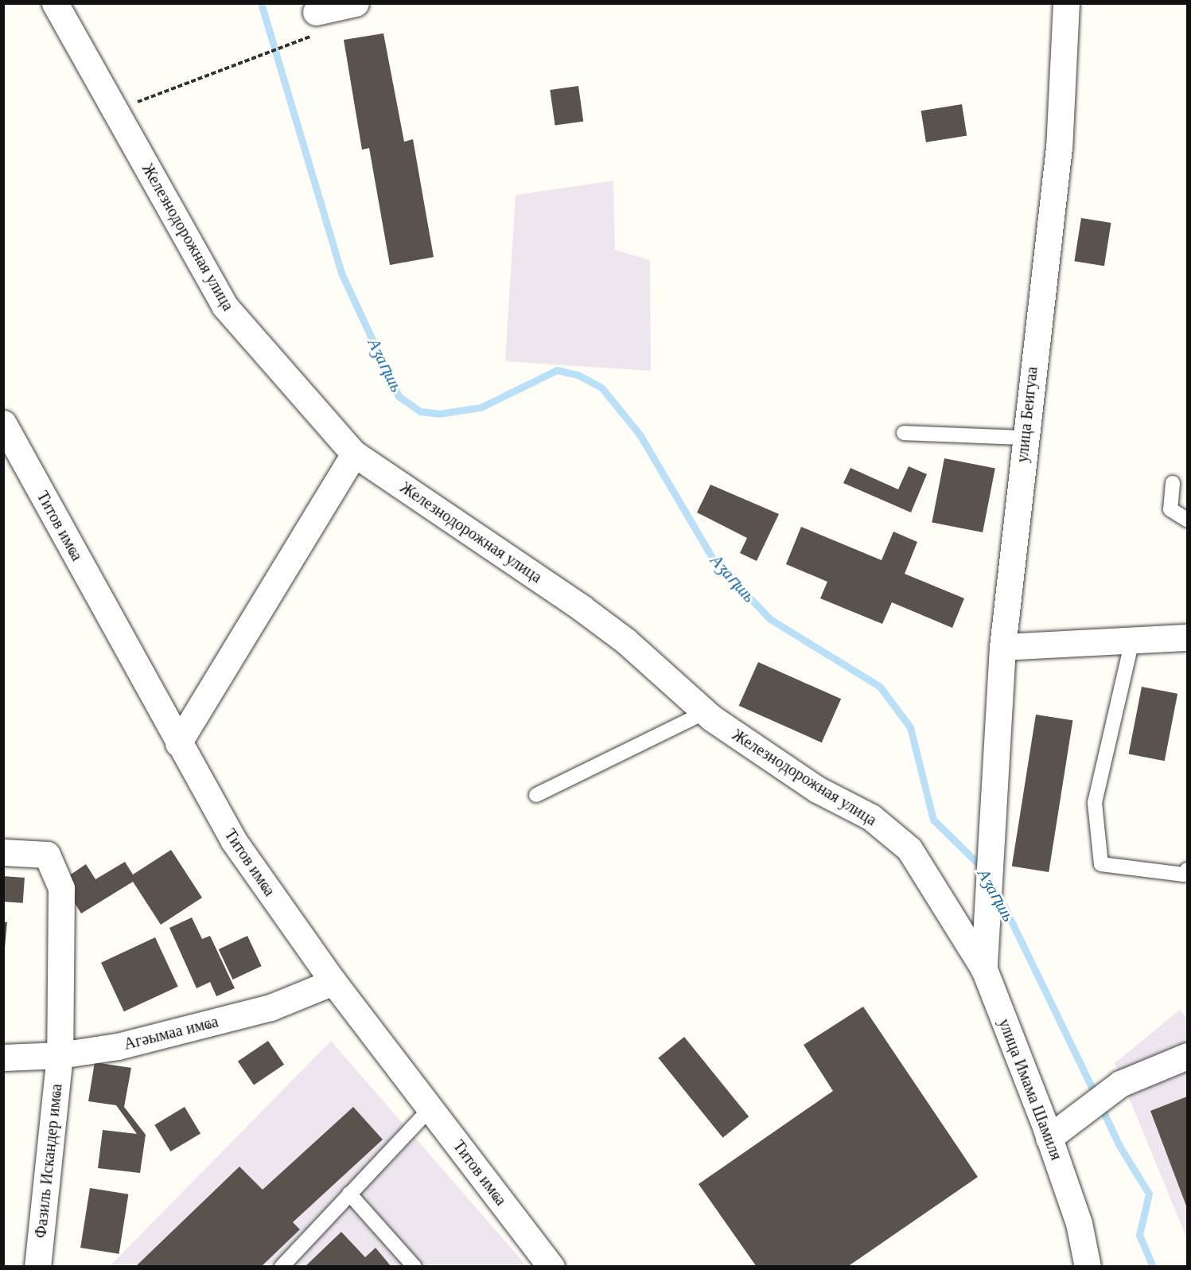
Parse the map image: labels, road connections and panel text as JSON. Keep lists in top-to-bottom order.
{
  "streets": {
    "street": [
      "Железнодорожная улица",
      "улица Беигуаа",
      "Титов имҩа",
      "Агәымаа имҩа",
      "улица Имама Шамиля",
      "Фазиль Искандер имҩа"
    ]
  },
  "crossings": [
    ["Железнодорожная улица", "улица Имама Шамиля"],
    ["улица Беигуаа", "улица Имама Шамиля"],
    ["Титов имҩа", "Агәымаа имҩа"],
    ["Агәымаа имҩа", "Фазиль Искандер имҩа"]
  ],
  "water": ["Аӡаԥшь"]
}
